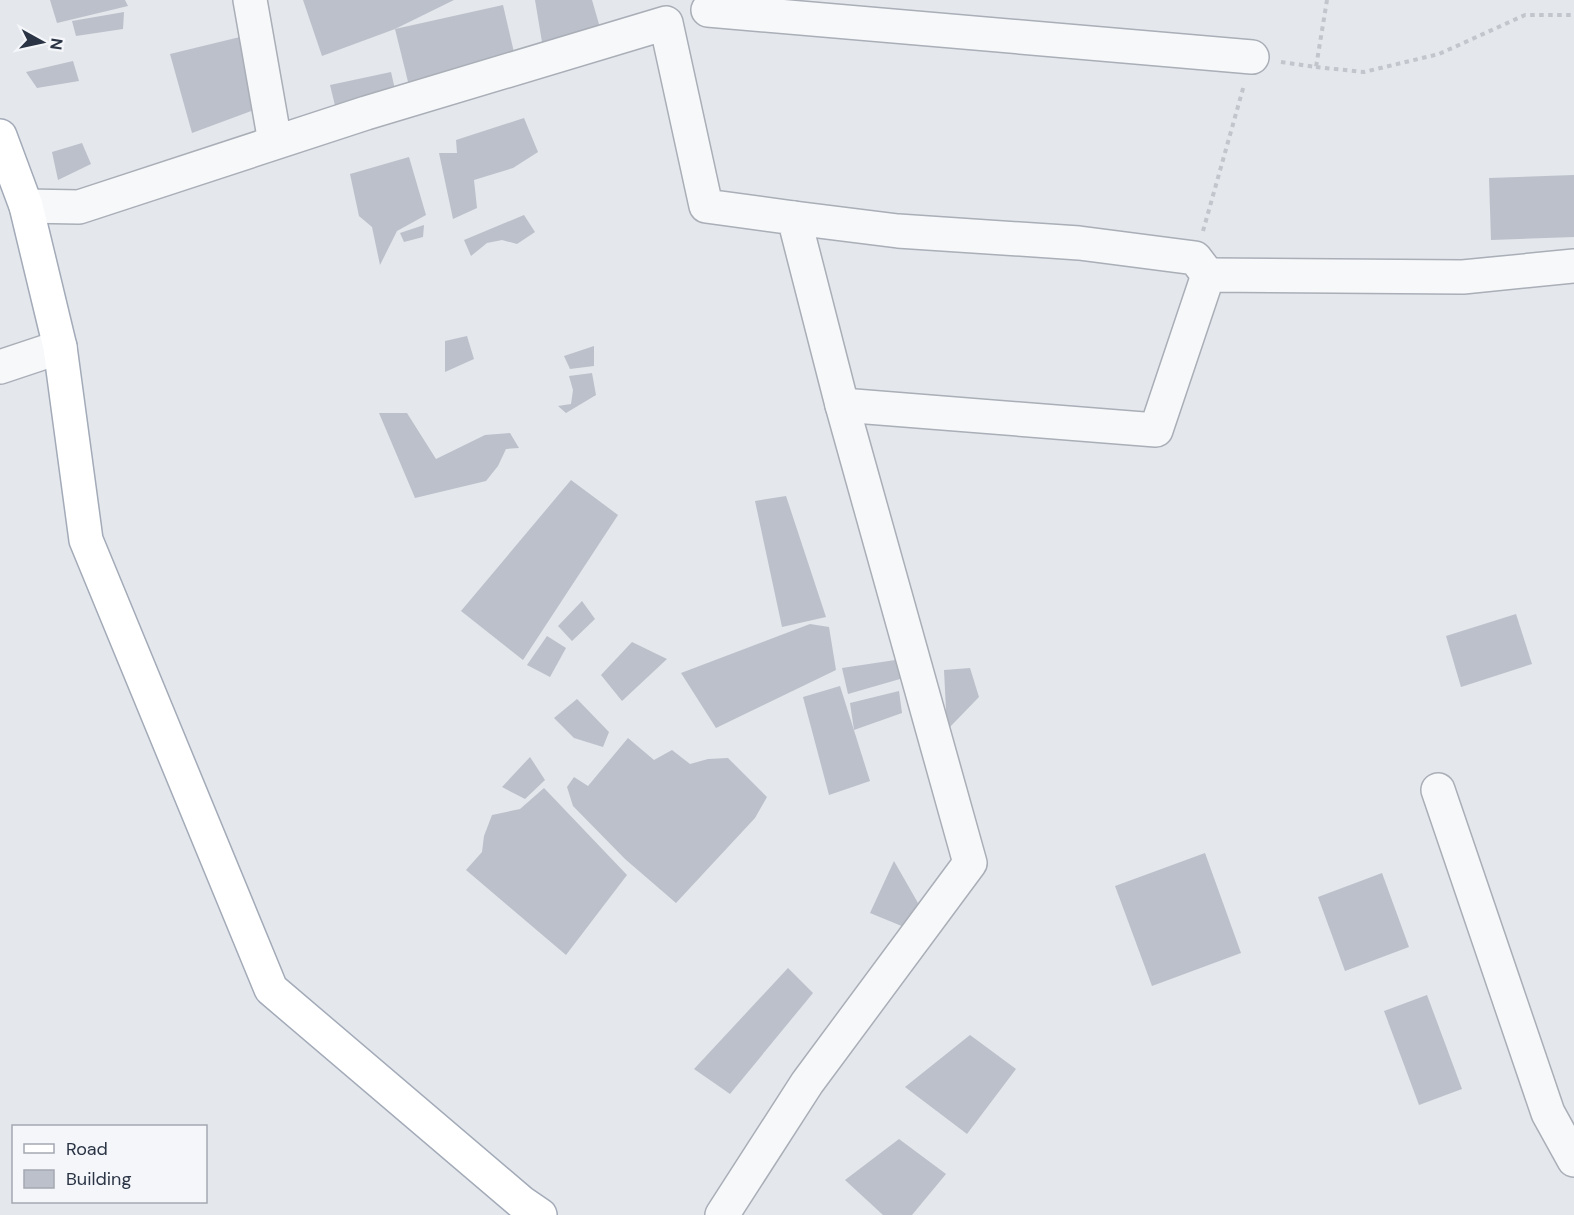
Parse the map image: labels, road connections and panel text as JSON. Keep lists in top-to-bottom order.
{
  "legend": ["Road", "Building"],
  "north": "right"
}
